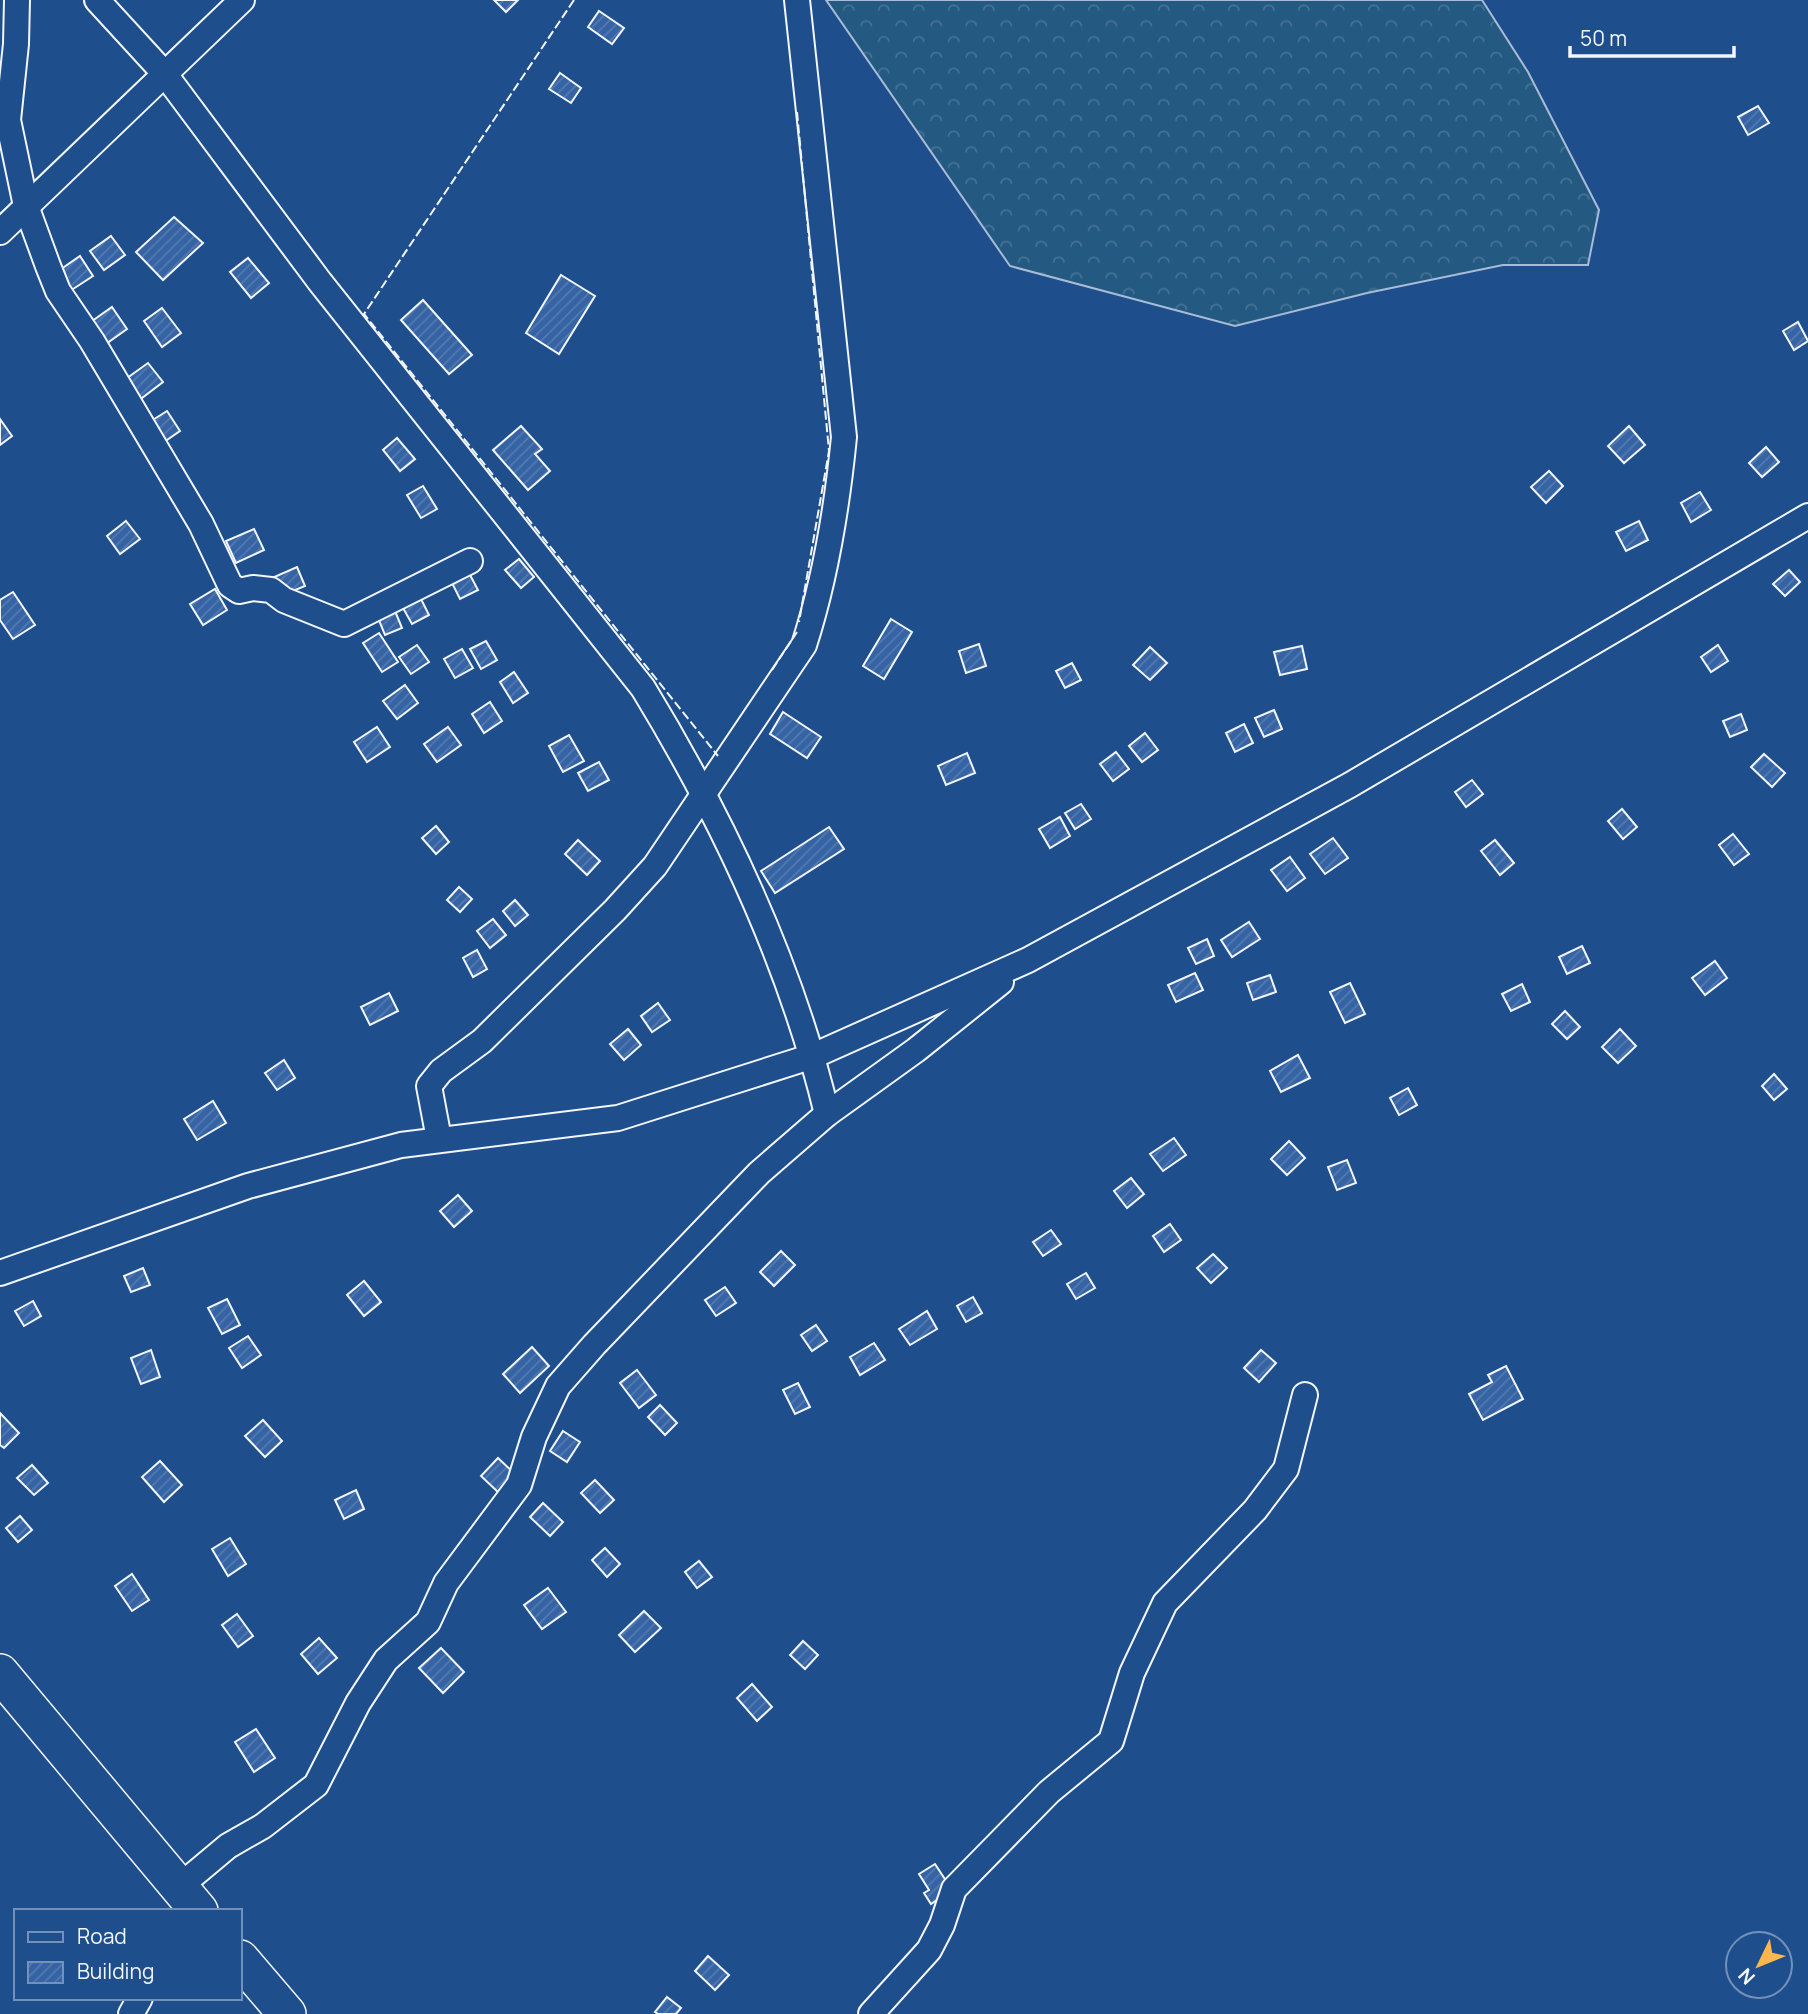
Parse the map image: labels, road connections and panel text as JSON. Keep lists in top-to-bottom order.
{
  "legend": ["Road", "Building"],
  "scale_bar": "50 m",
  "north": "bottom left"
}
